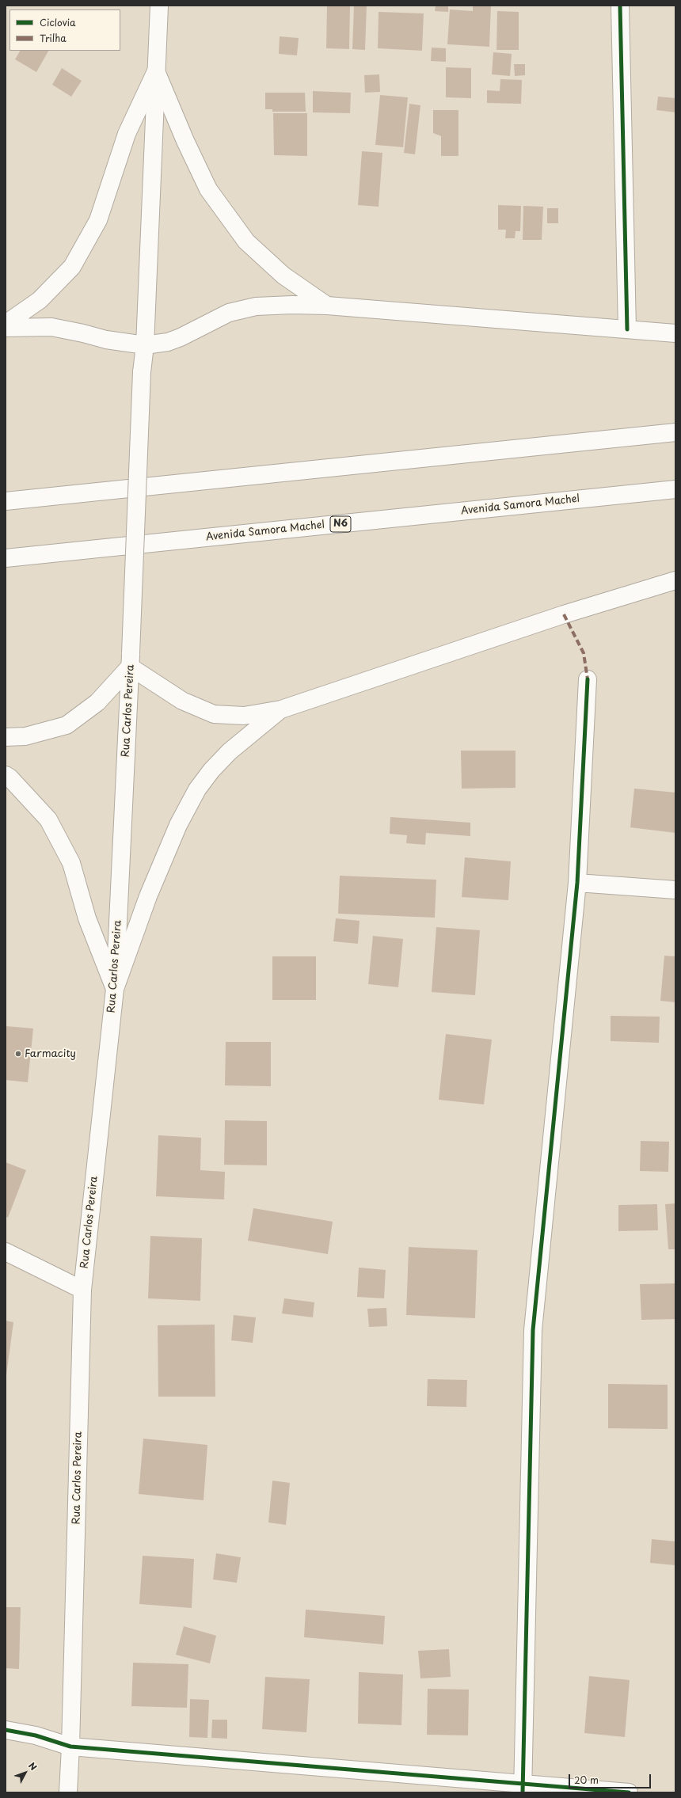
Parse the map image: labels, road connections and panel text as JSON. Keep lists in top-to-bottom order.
{
  "streets": {
    "main road": ["Avenida Samora Machel", "N6", "Rua Carlos Pereira"]
  },
  "places": ["Farmacity"],
  "legend": ["Ciclovia", "Trilha"],
  "scale_bar": "20 m",
  "north": "top right"
}
